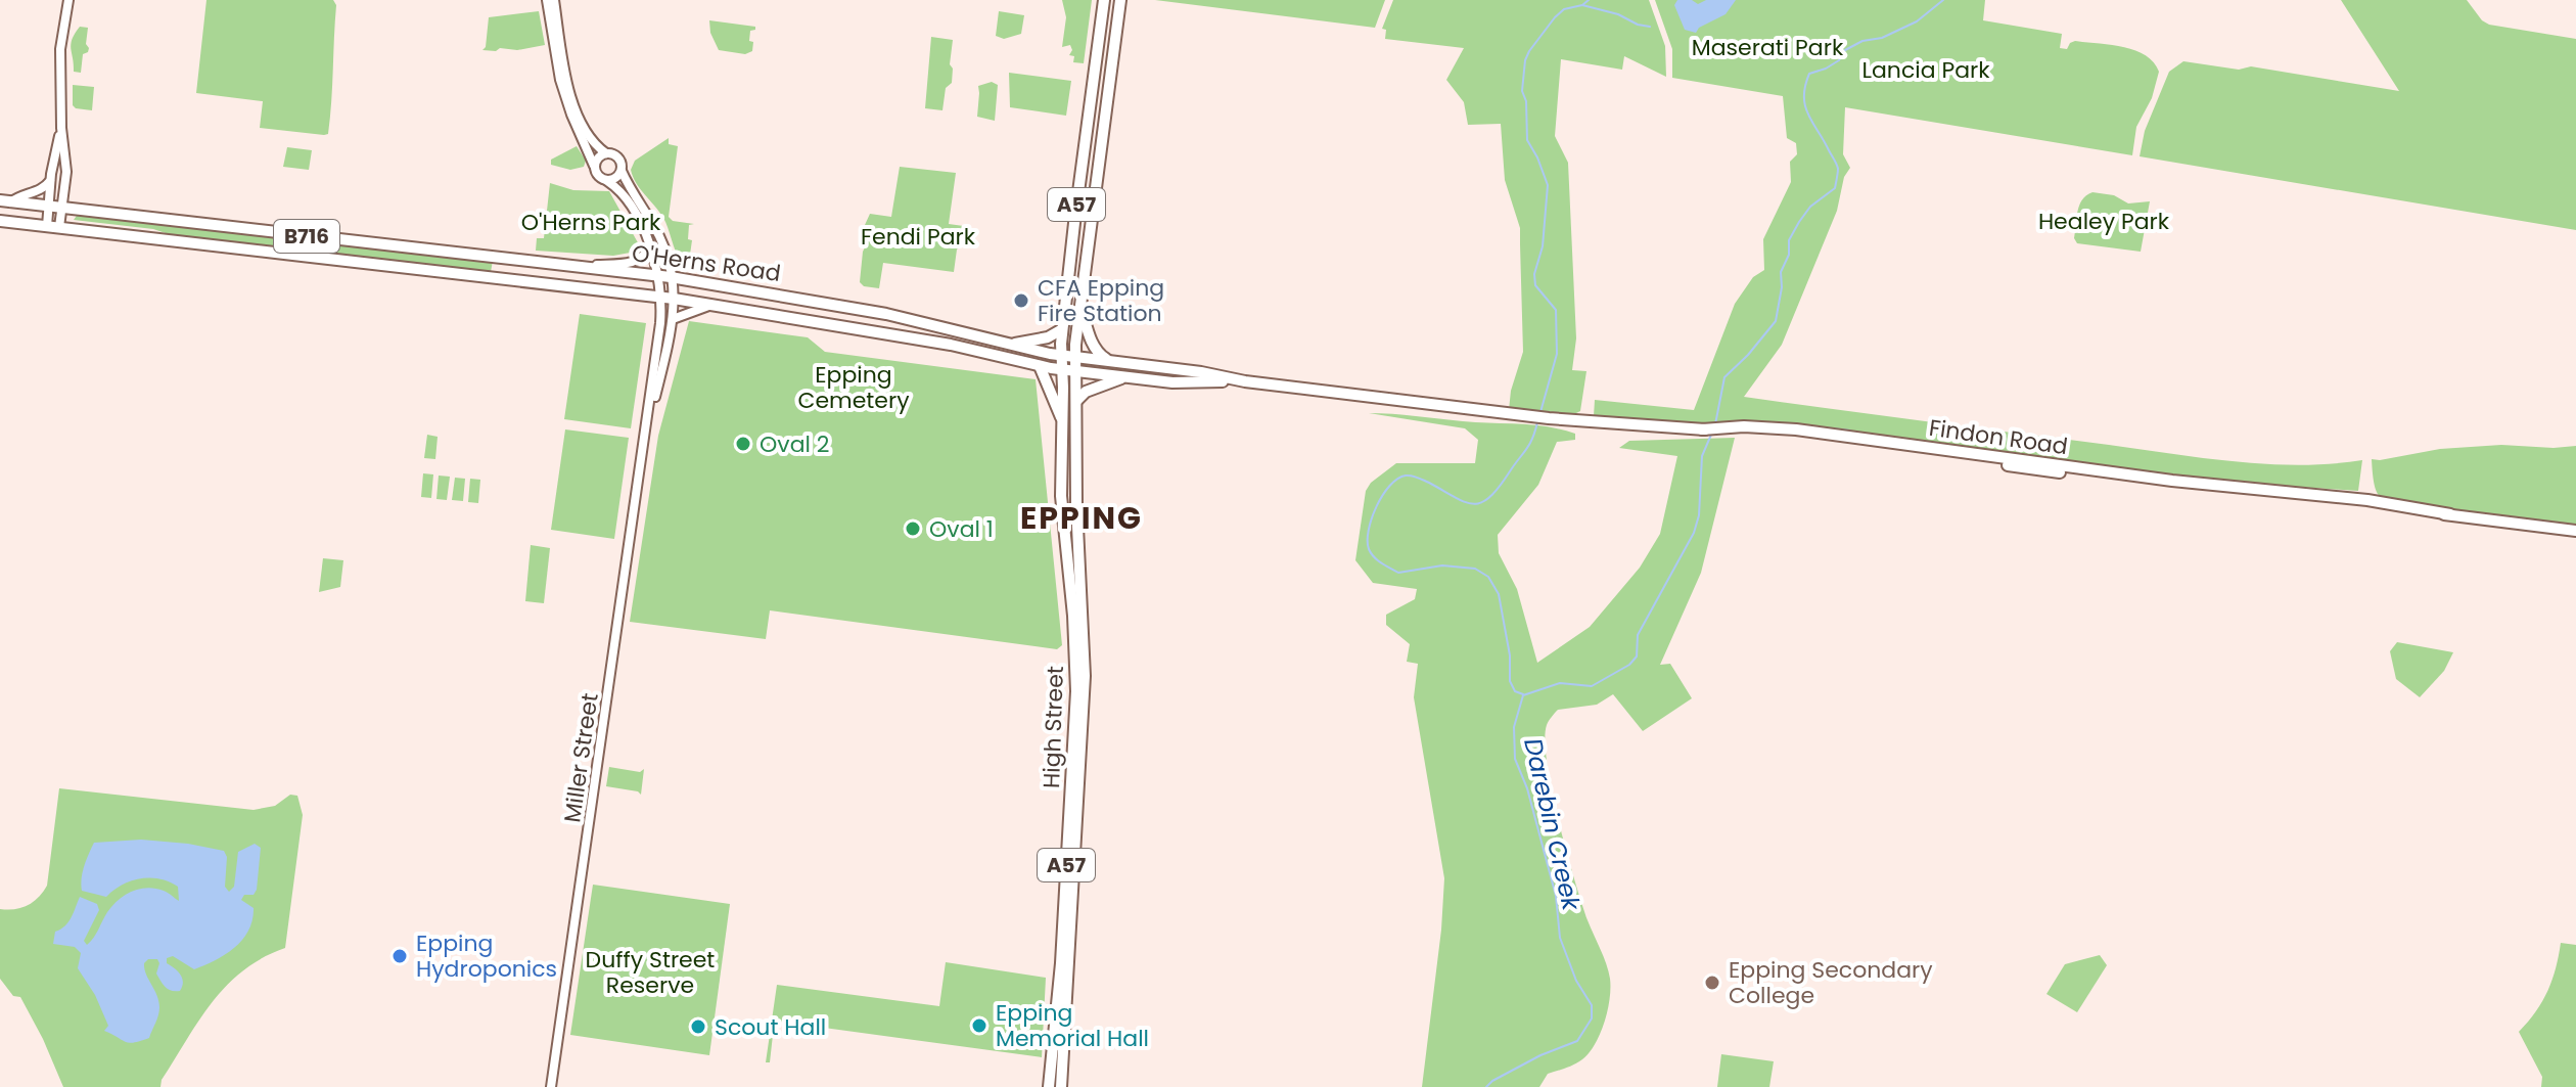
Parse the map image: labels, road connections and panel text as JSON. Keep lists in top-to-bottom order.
{
  "streets": {
    "main road": [
      "A57",
      "B716",
      "O'Herns Road",
      "Findon Road",
      "High Street"
    ],
    "street": ["Miller Street"]
  },
  "crossings": [
    ["A57", "O'Herns Road"],
    ["A57", "Findon Road"],
    ["A57", "High Street"],
    ["O'Herns Road", "Findon Road"],
    ["O'Herns Road", "High Street"],
    ["O'Herns Road", "Miller Street"],
    ["Findon Road", "High Street"]
  ],
  "districts": ["EPPING"],
  "water": ["Darebin Creek"],
  "parks": [
    "Maserati Park",
    "Lancia Park",
    "Healey Park",
    "O'Herns Park",
    "Fendi Park",
    "Epping Cemetery",
    "Duffy Street Reserve"
  ],
  "places": [
    "CFA Epping Fire Station",
    "Oval 2",
    "Oval 1",
    "Epping Hydroponics",
    "Epping Secondary College",
    "Epping Memorial Hall",
    "Scout Hall"
  ]
}
